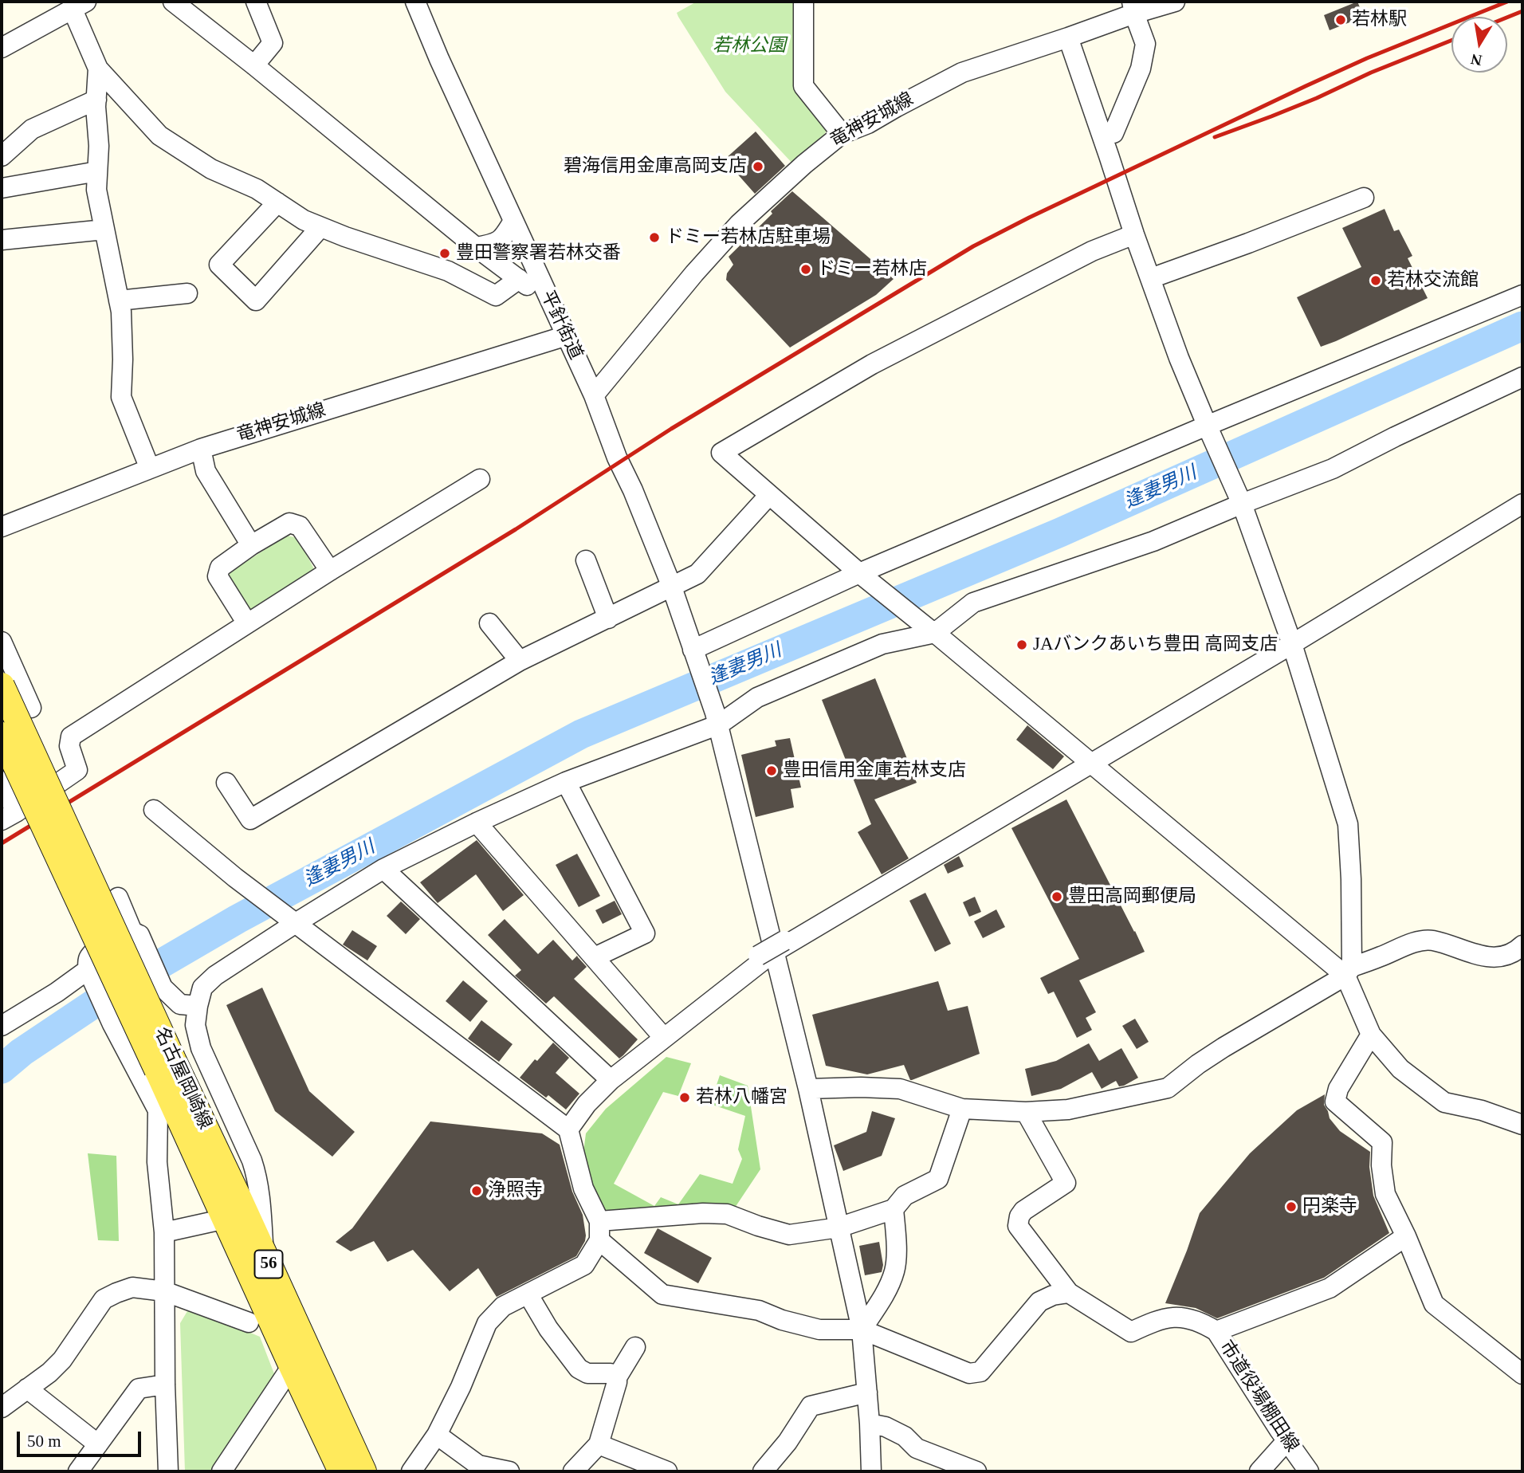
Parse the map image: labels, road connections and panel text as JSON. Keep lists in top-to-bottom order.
{
  "streets": {
    "main road": ["名古屋岡崎線", "56"],
    "street": ["竜神安城線", "平針街道", "市道役場棚田線"]
  },
  "crossings": [
    ["竜神安城線", "平針街道"]
  ],
  "water": ["逢妻男川"],
  "parks": ["若林公園"],
  "places": [
    "若林駅",
    "碧海信用金庫高岡支店",
    "ドミー若林店駐車場",
    "豊田警察署若林交番",
    "ドミー若林店",
    "若林交流館",
    "JAバンクあいち豊田 高岡支店",
    "豊田信用金庫若林支店",
    "豊田高岡郵便局",
    "若林八幡宮",
    "浄照寺",
    "円楽寺"
  ],
  "scale_bar": "50 m",
  "north": "bottom"
}
